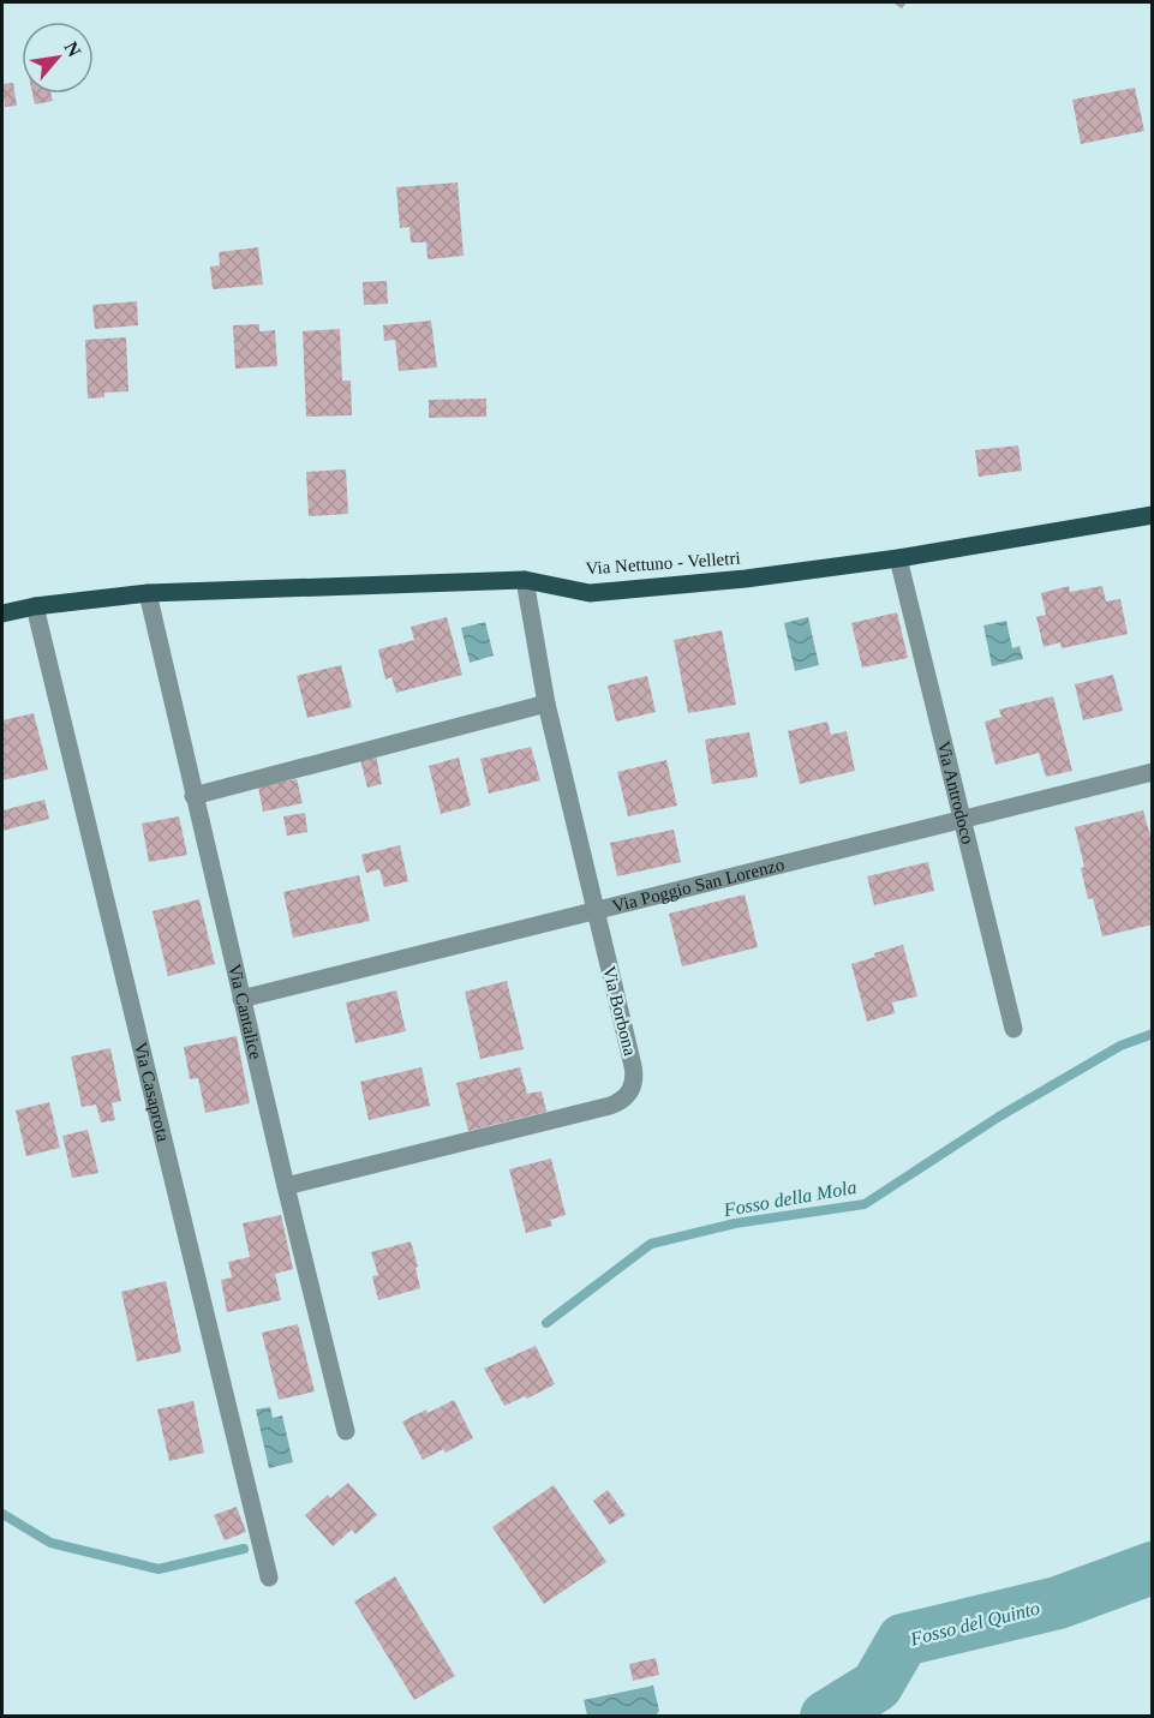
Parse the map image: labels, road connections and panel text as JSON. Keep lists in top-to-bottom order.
{
  "streets": {
    "main road": ["Via Nettuno - Velletri"],
    "street": [
      "Via Antrodoco",
      "Via Poggio San Lorenzo",
      "Via Borbona",
      "Via Cantalice",
      "Via Casaprota"
    ]
  },
  "crossings": [
    ["Via Nettuno - Velletri", "Via Antrodoco"],
    ["Via Nettuno - Velletri", "Via Borbona"],
    ["Via Nettuno - Velletri", "Via Cantalice"],
    ["Via Nettuno - Velletri", "Via Casaprota"],
    ["Via Antrodoco", "Via Poggio San Lorenzo"],
    ["Via Poggio San Lorenzo", "Via Borbona"],
    ["Via Poggio San Lorenzo", "Via Cantalice"],
    ["Via Borbona", "Via Cantalice"]
  ],
  "water": ["Fosso della Mola", "Fosso del Quinto"],
  "north": "top right"
}
